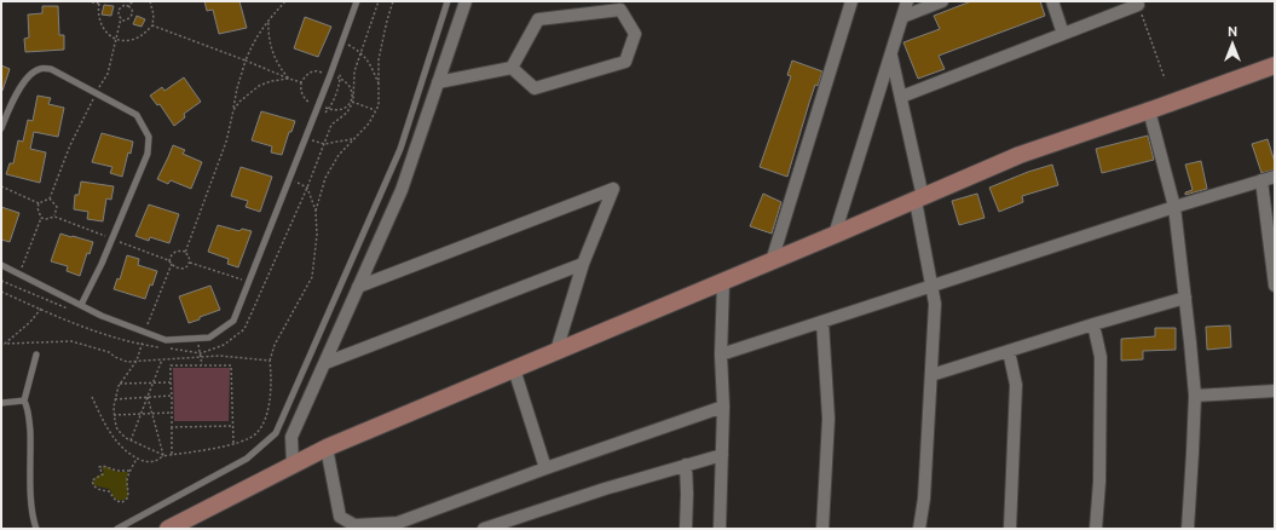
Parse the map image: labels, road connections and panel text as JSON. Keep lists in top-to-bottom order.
{
  "north": "top"
}
